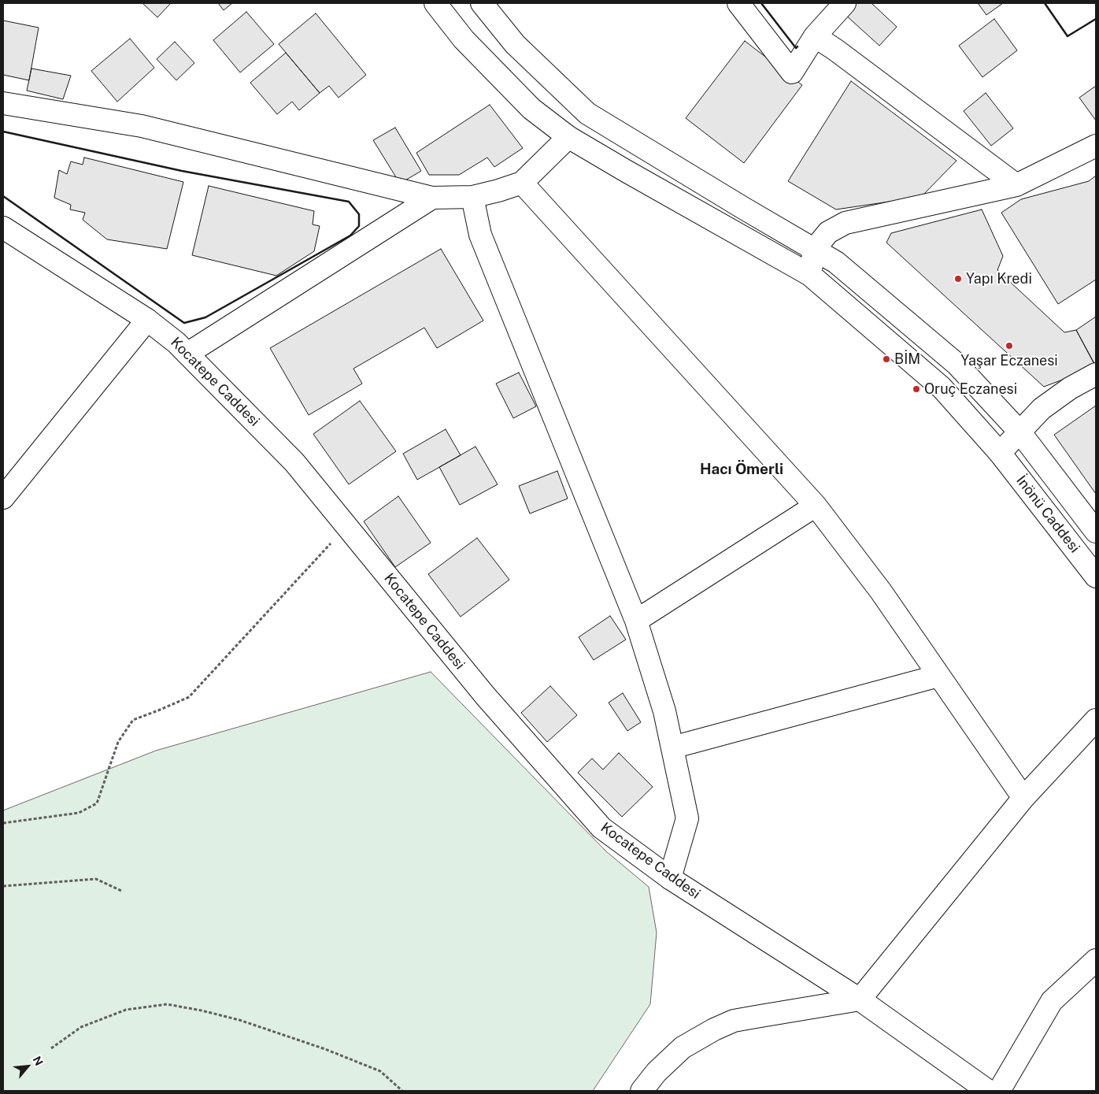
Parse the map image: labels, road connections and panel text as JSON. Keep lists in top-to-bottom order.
{
  "streets": {
    "street": ["Kocatepe Caddesi", "İnönü Caddesi"]
  },
  "districts": ["Hacı Ömerli"],
  "places": [
    "Yapı Kredi",
    "Yaşar Eczanesi",
    "BİM",
    "Oruç Eczanesi"
  ],
  "north": "top right"
}
